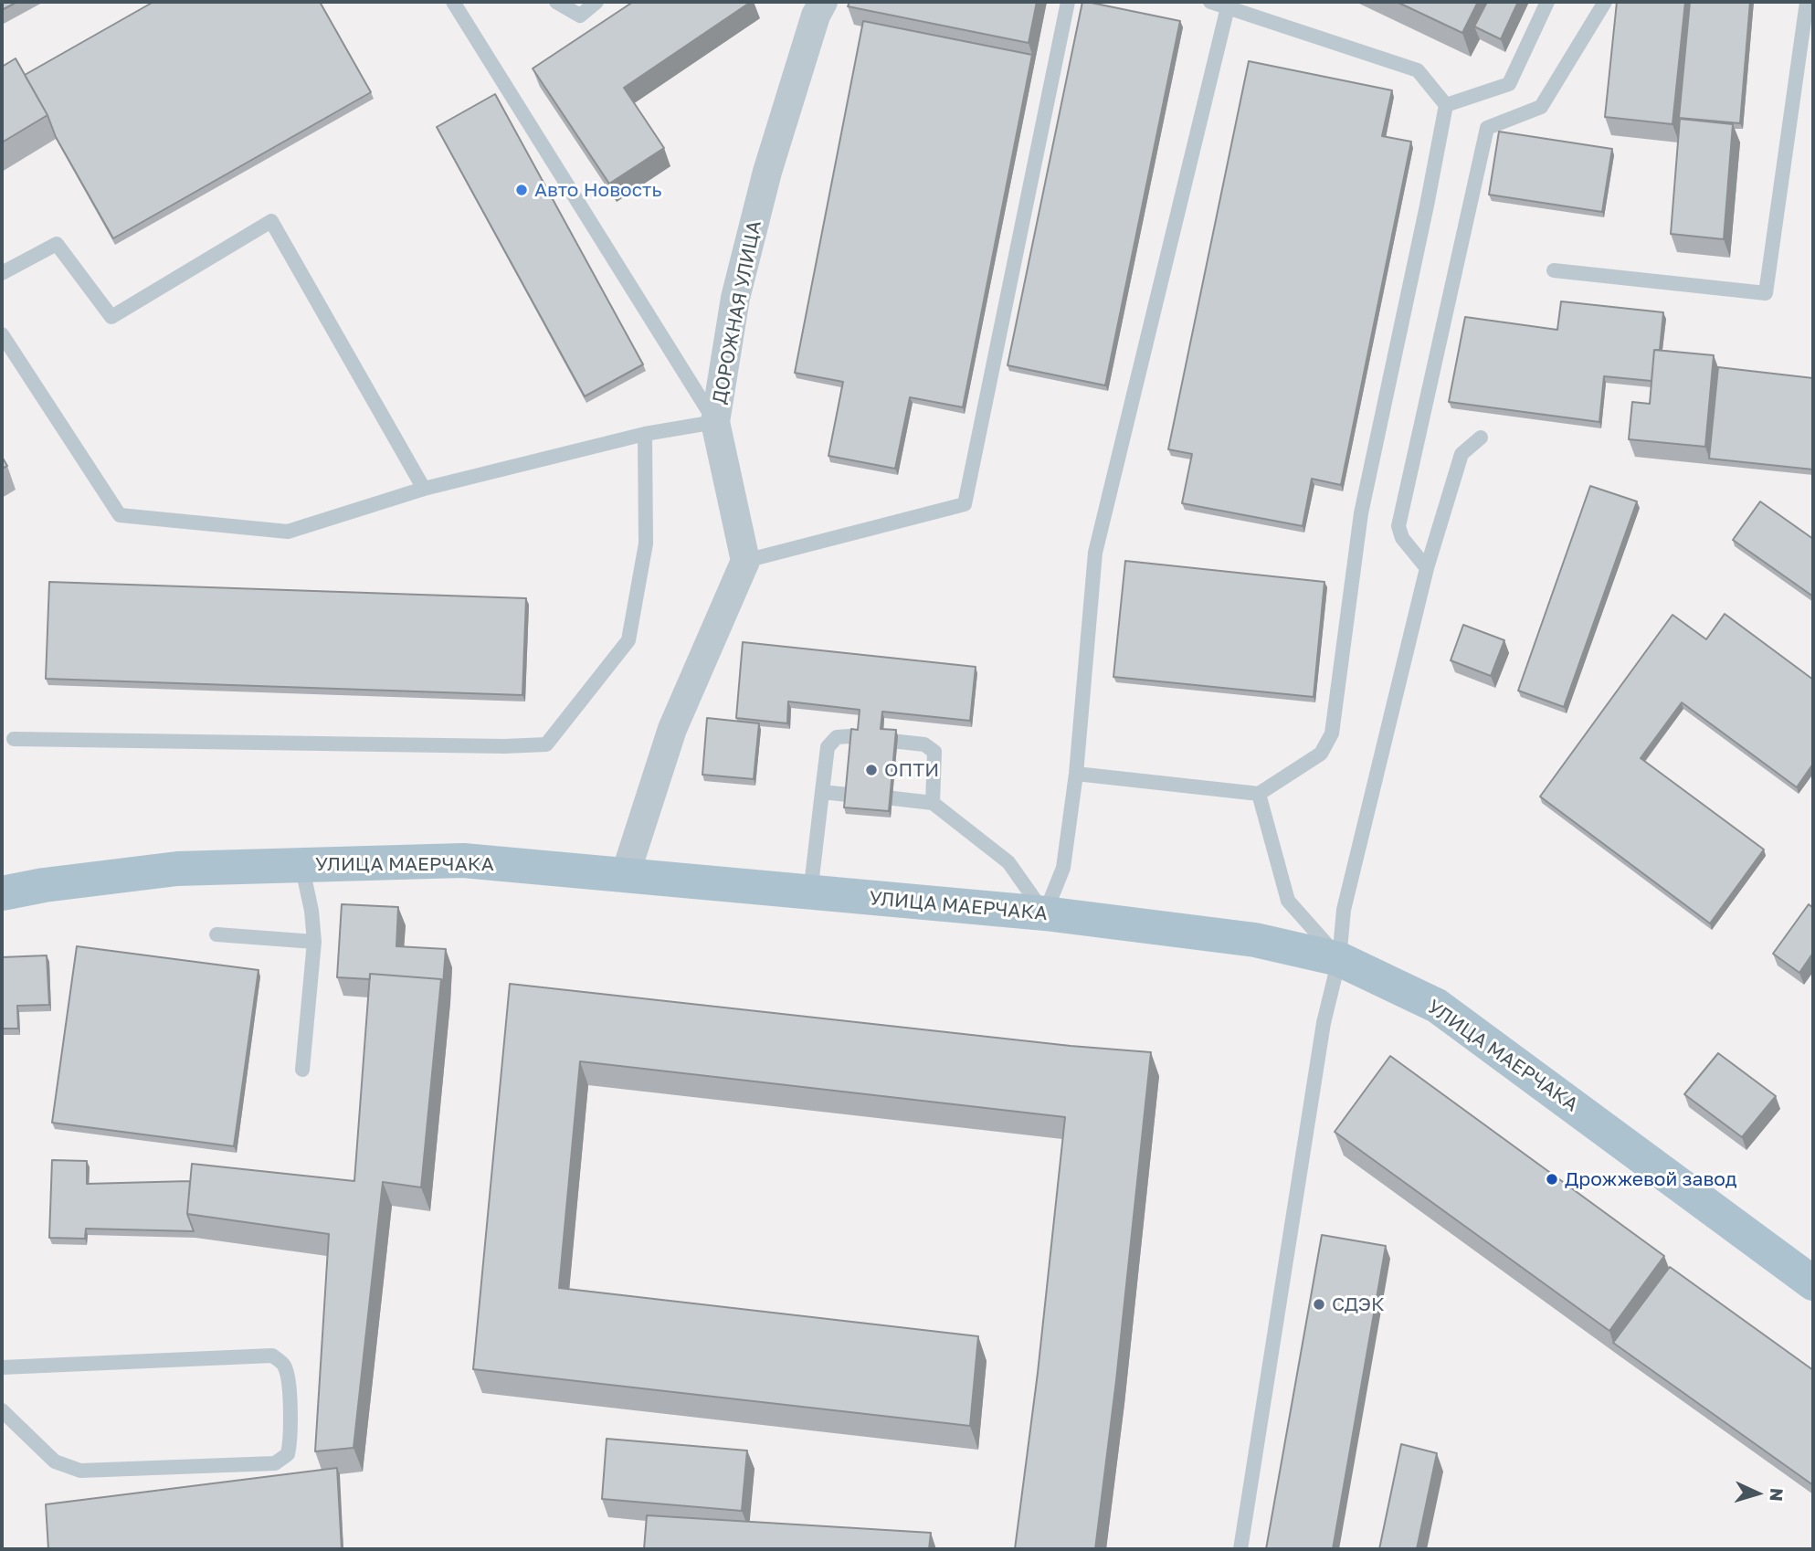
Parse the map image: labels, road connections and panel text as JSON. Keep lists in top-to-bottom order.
{
  "streets": {
    "main road": ["УЛИЦА МАЕРЧАКА"],
    "street": ["ДОРОЖНАЯ УЛИЦА"]
  },
  "places": [
    "Авто Новость",
    "ОПТИ",
    "Дрожжевой завод",
    "СДЭК"
  ],
  "north": "right"
}
